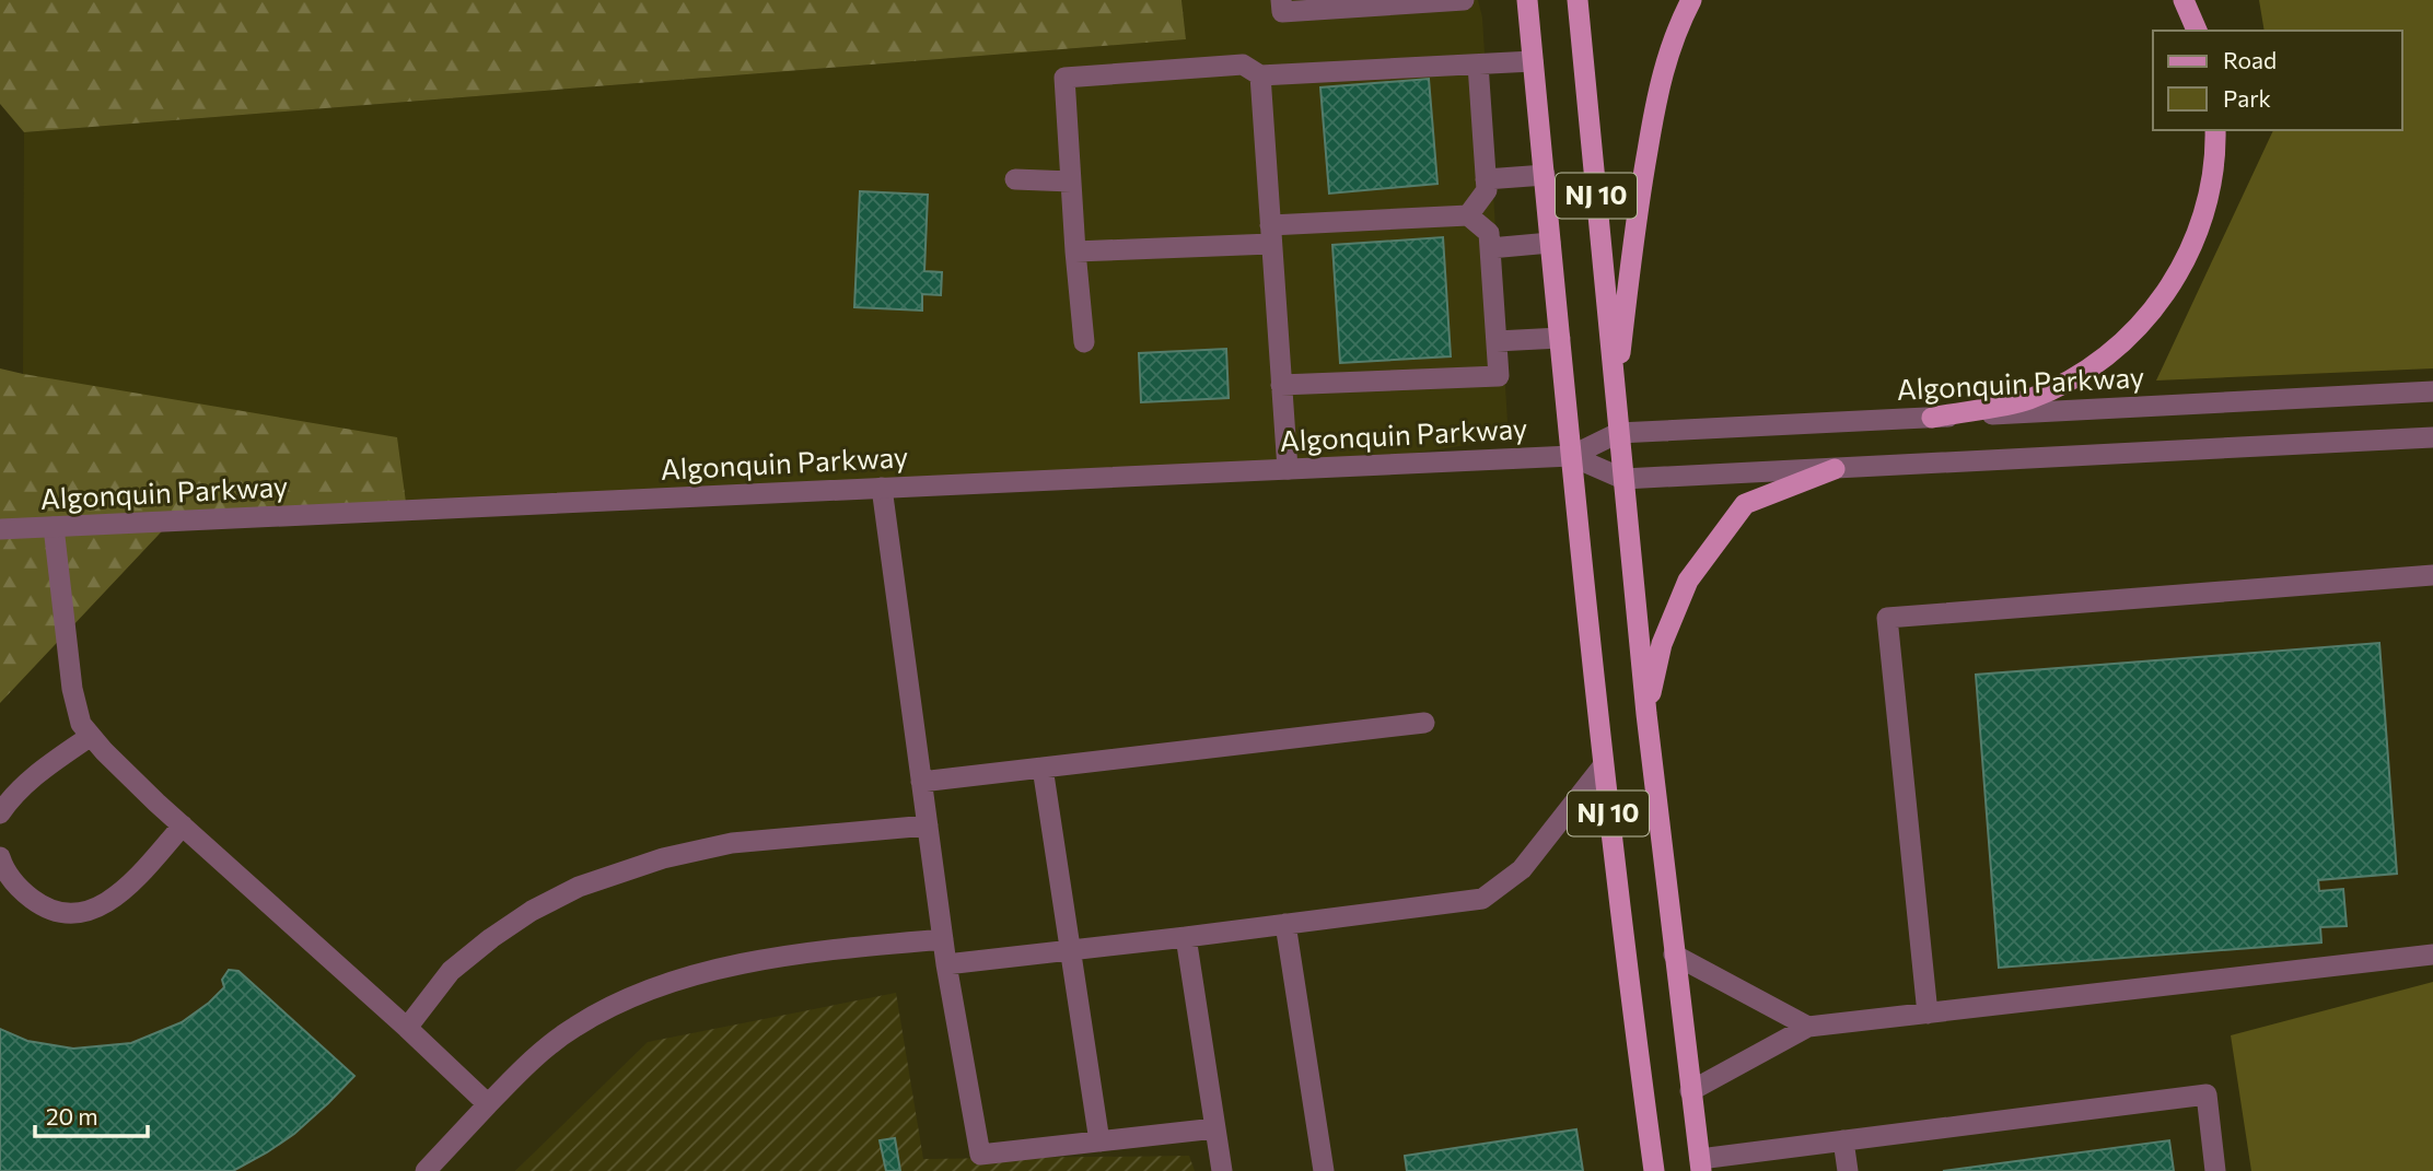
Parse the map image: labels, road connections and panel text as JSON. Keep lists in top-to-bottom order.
{
  "streets": {
    "main road": ["NJ 10"],
    "street": ["Algonquin Parkway"]
  },
  "crossings": [
    ["NJ 10", "Algonquin Parkway"]
  ],
  "legend": ["Road", "Park"],
  "scale_bar": "20 m"
}
